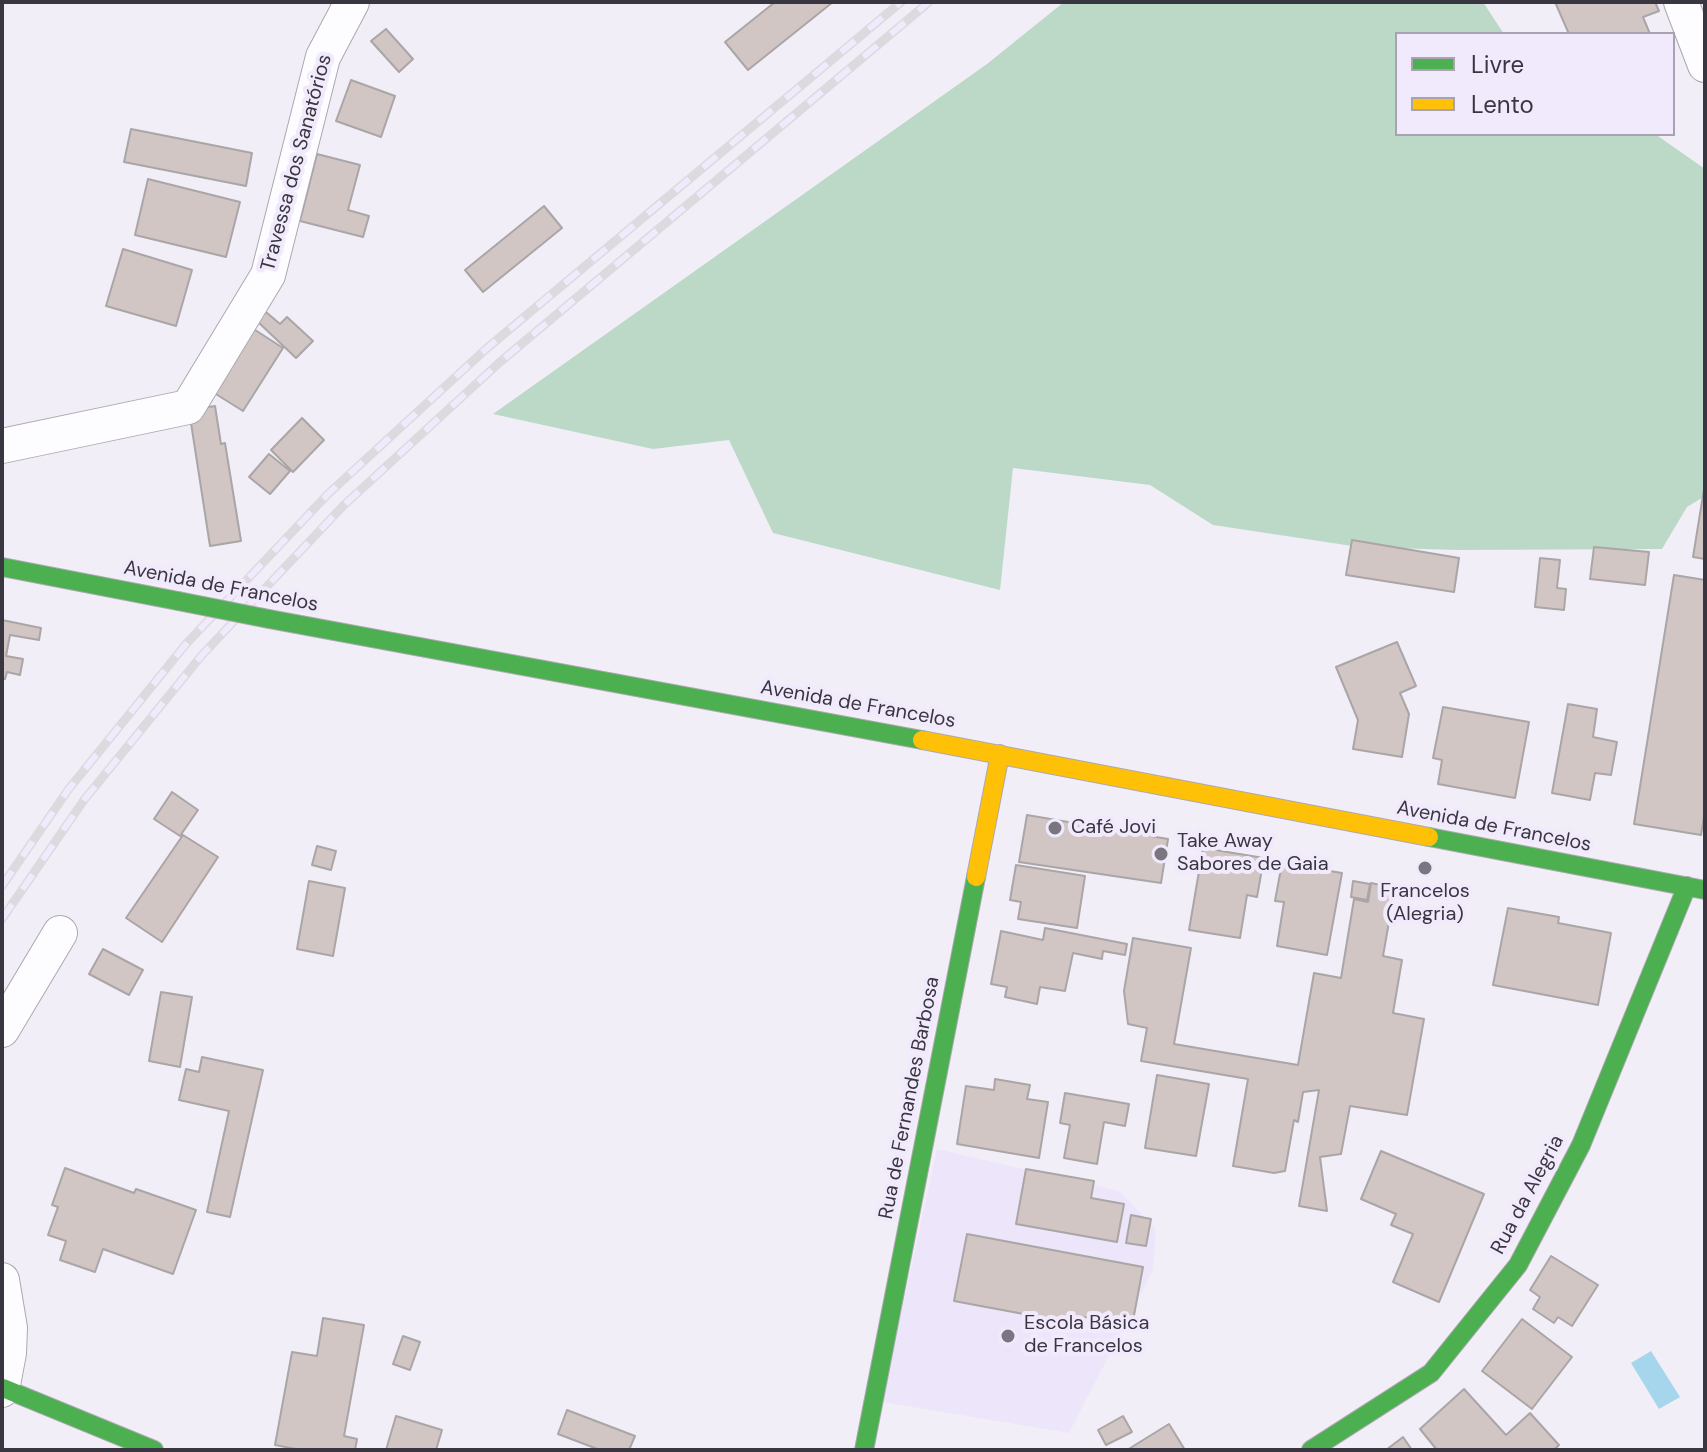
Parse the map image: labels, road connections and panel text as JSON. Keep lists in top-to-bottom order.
{
  "streets": {
    "main road": ["Avenida de Francelos", "Rua de Fernandes Barbosa", "Rua da Alegria"],
    "street": ["Travessa dos Sanatórios"]
  },
  "crossings": [
    ["Avenida de Francelos", "Rua de Fernandes Barbosa"],
    ["Avenida de Francelos", "Rua da Alegria"]
  ],
  "places": [
    "Café Jovi",
    "Take Away Sabores de Gaia",
    "Francelos (Alegria)",
    "Escola Básica de Francelos"
  ],
  "legend": ["Livre", "Lento"]
}
